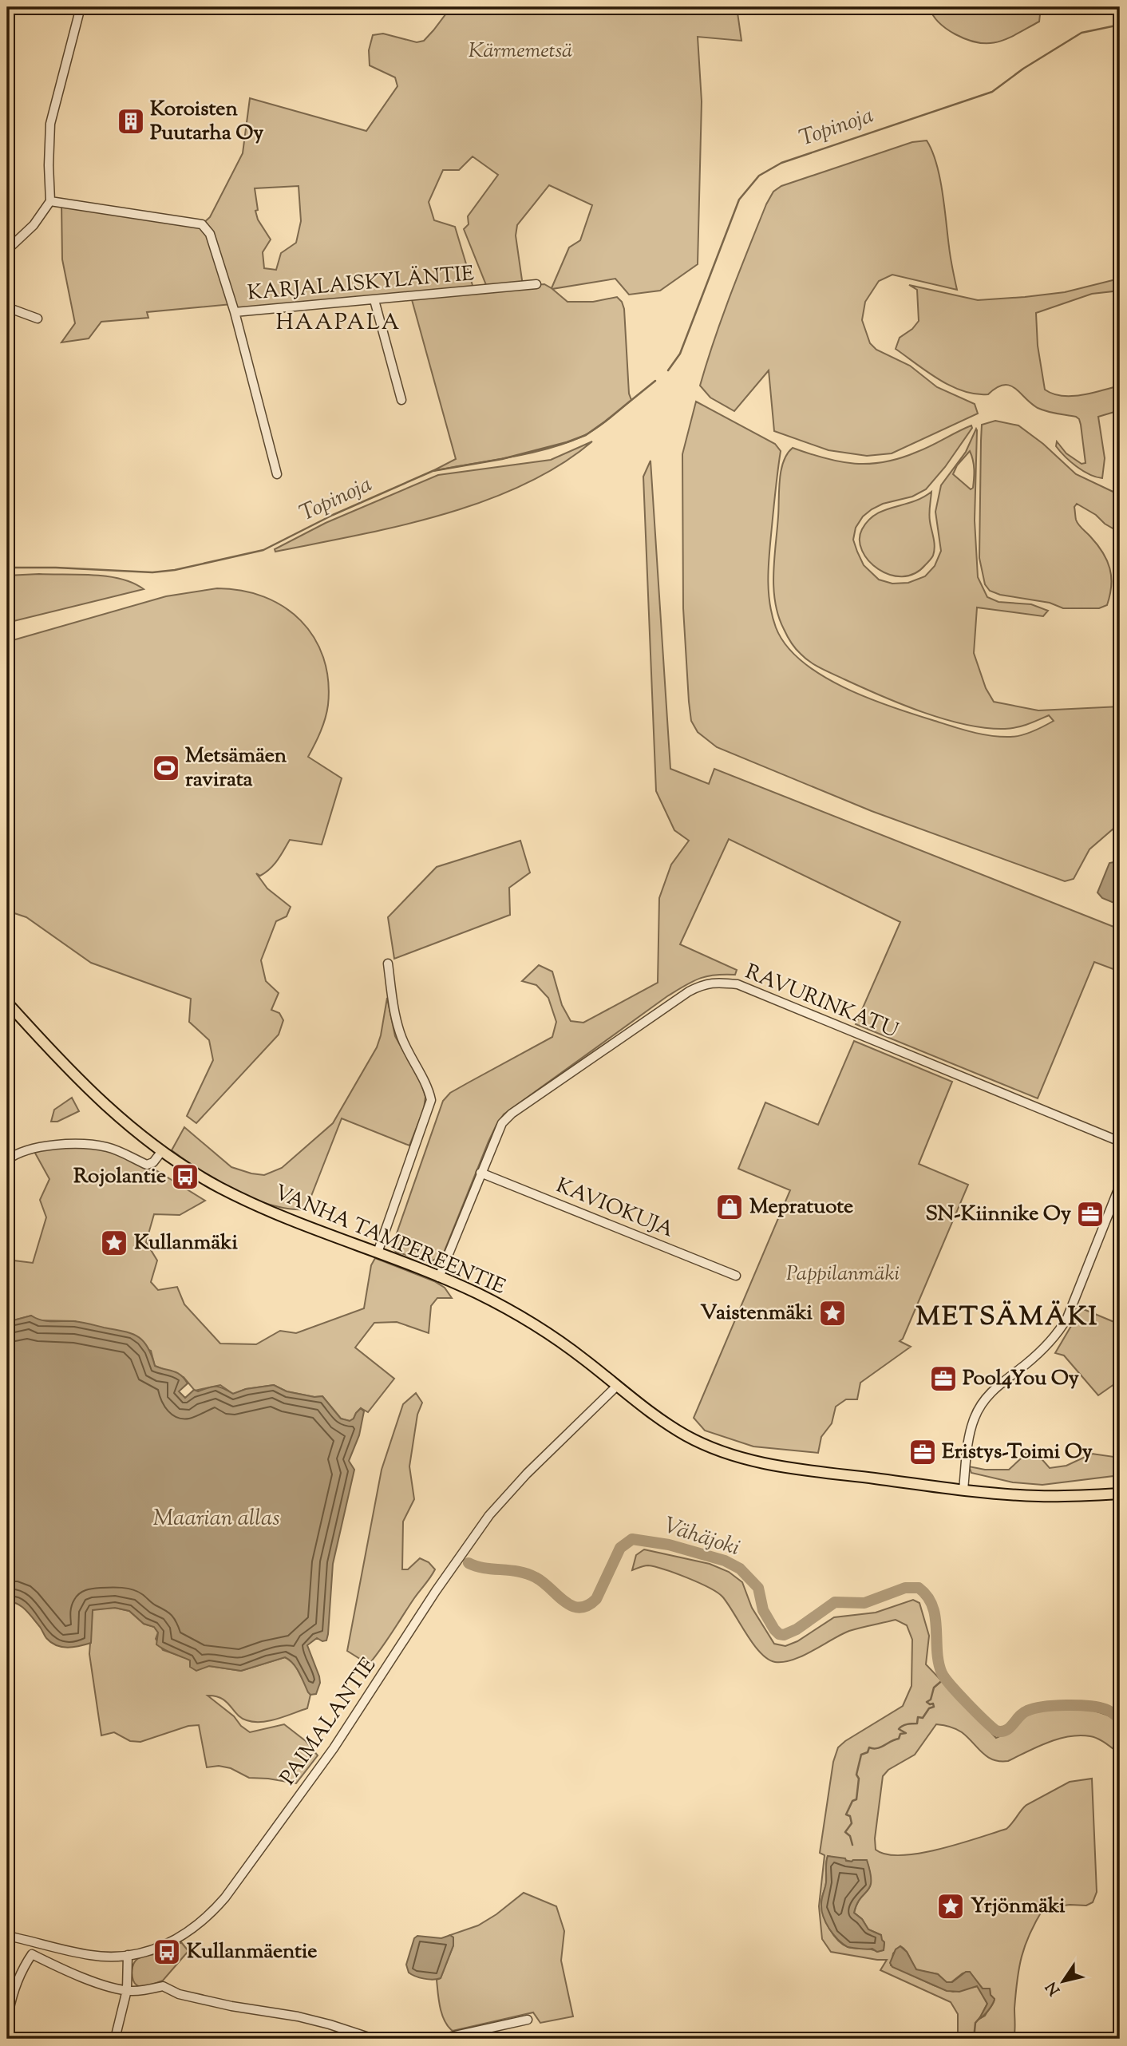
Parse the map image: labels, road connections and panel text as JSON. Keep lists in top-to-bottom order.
{
  "streets": {
    "main road": ["VANHA TAMPEREENTIE"],
    "street": [
      "KARJALAISKYLÄNTIE",
      "RAVURINKATU",
      "KAVIOKUJA",
      "PAIMALANTIE"
    ]
  },
  "crossings": [
    ["RAVURINKATU", "KAVIOKUJA"],
    ["RAVURINKATU", "VANHA TAMPEREENTIE"],
    ["VANHA TAMPEREENTIE", "PAIMALANTIE"]
  ],
  "districts": ["HAAPALA", "METSÄMÄKI"],
  "water": ["Topinoja", "Maarian allas", "Vähäjoki"],
  "parks": ["Kärmemetsä", "Pappilanmäki"],
  "places": {
    "building": ["Koroisten Puutarha Oy"],
    "sports": ["Metsämäen ravirata"],
    "bus stop": ["Rojolantie", "Kullanmäentie"],
    "shop": ["Mepratuote"],
    "office": ["SN-Kiinnike Oy", "Pool4You Oy", "Eristys-Toimi Oy"],
    "place": ["Kullanmäki", "Vaistenmäki", "Yrjönmäki"]
  },
  "north": "bottom left"
}
